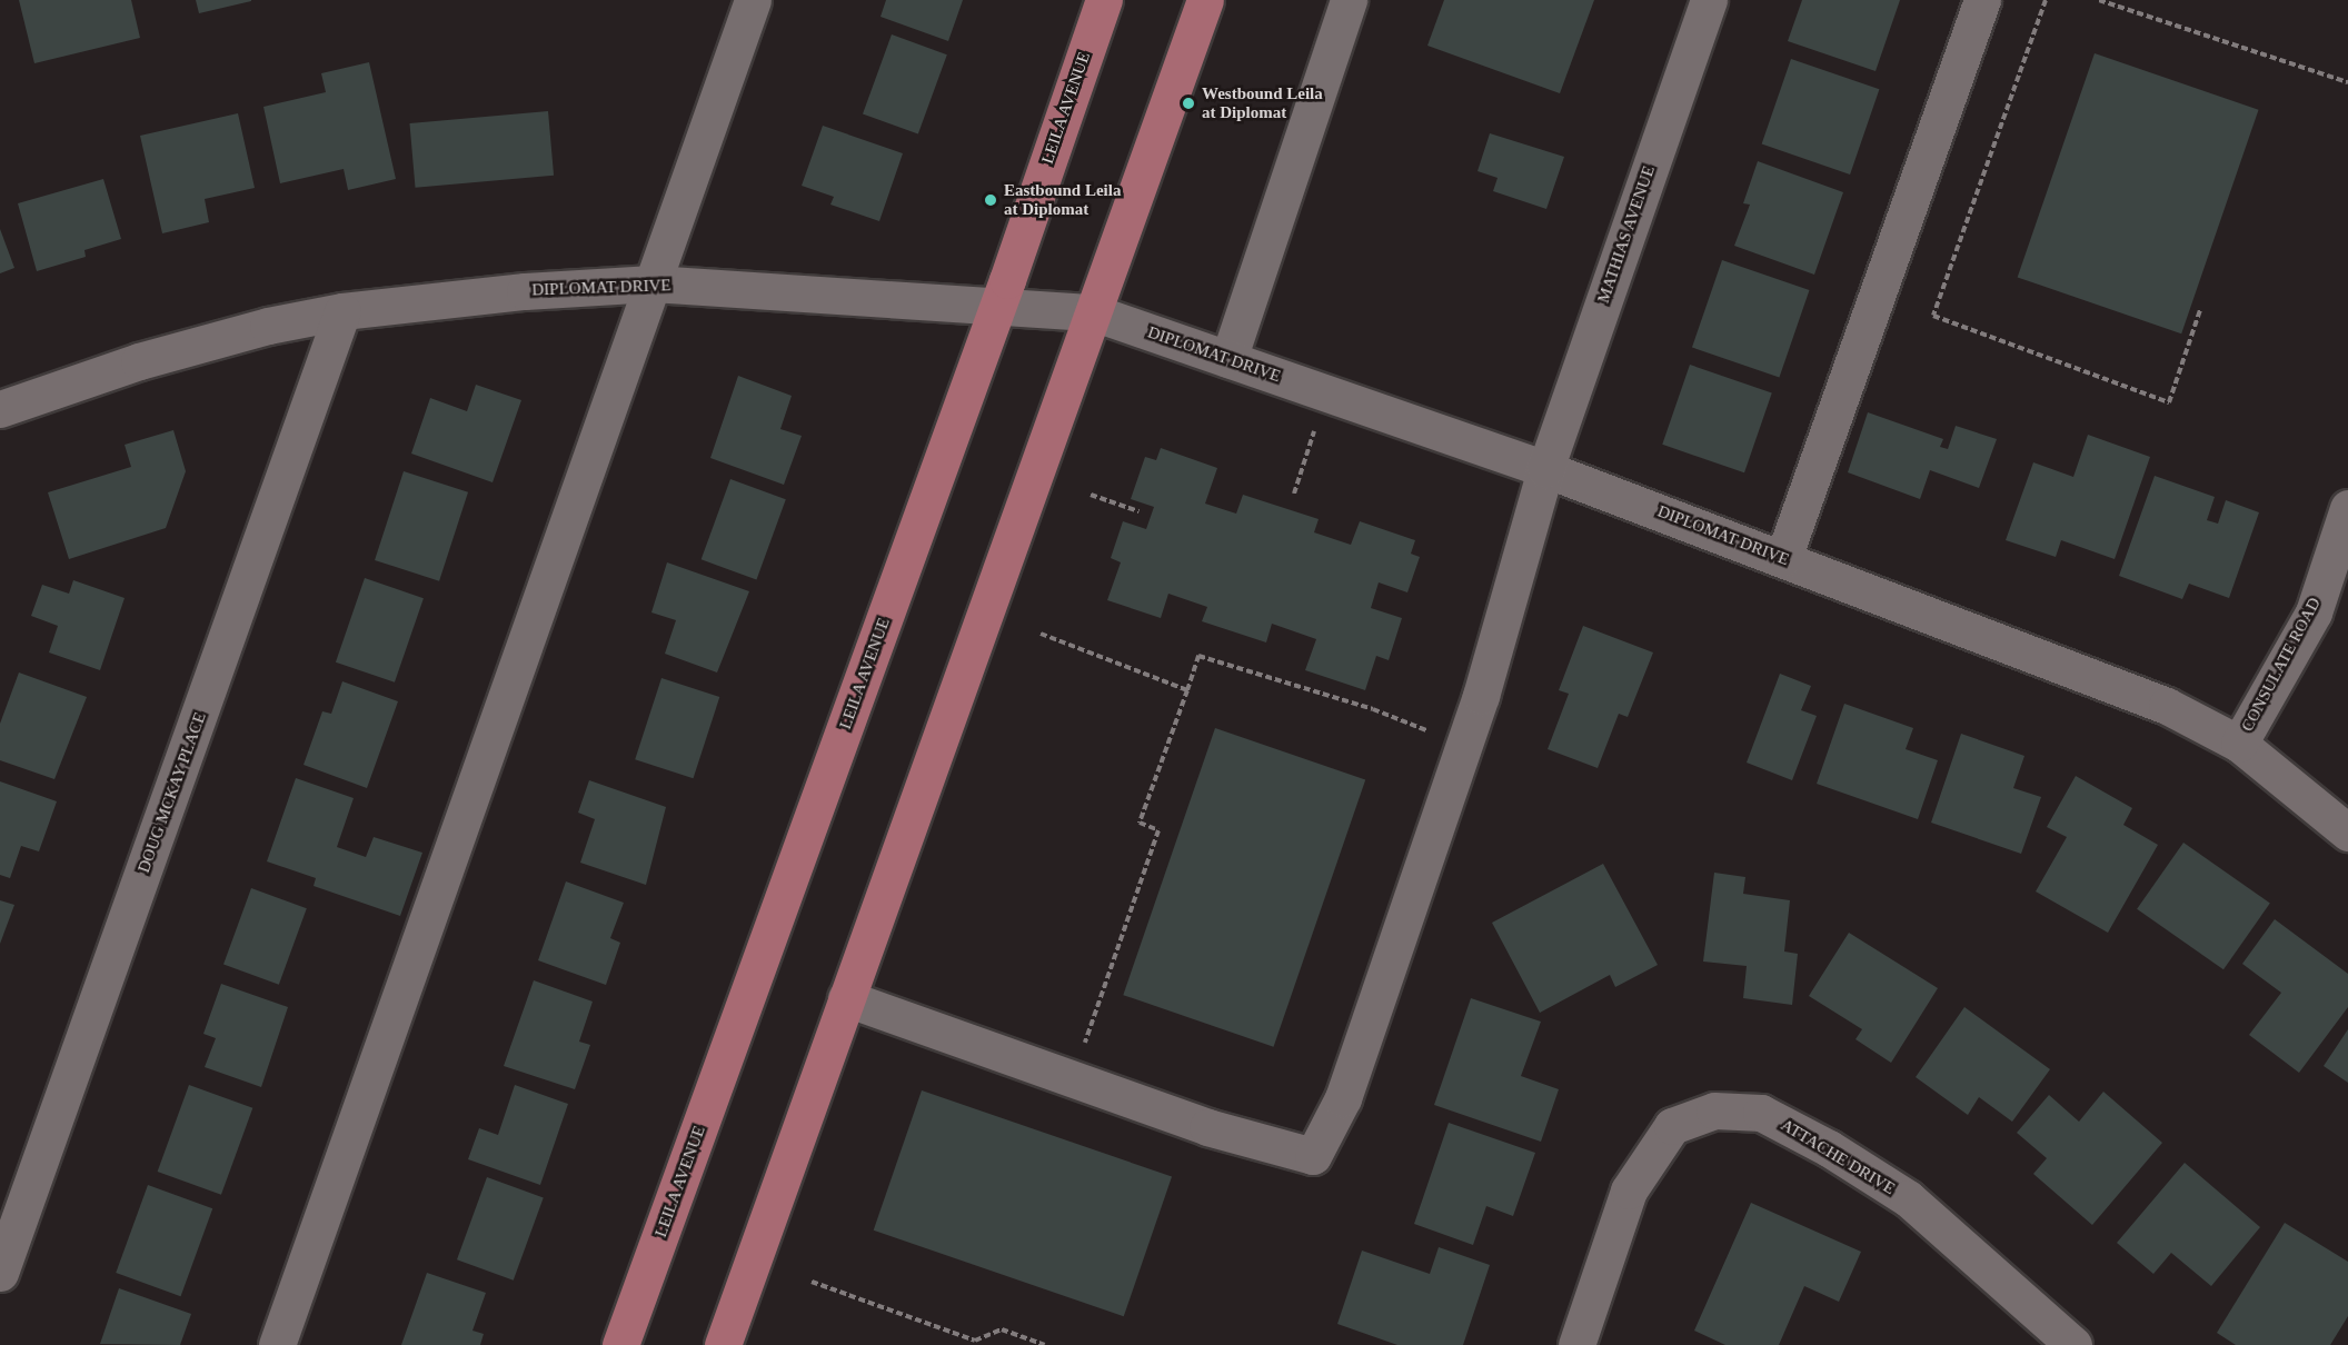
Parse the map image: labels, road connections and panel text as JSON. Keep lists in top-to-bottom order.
{
  "streets": {
    "main road": ["LEILA AVENUE"],
    "street": [
      "MATHIAS AVENUE",
      "DIPLOMAT DRIVE",
      "CONSULATE ROAD",
      "DOUG MCKAY PLACE",
      "ATTACHE DRIVE"
    ]
  },
  "crossings": [
    ["LEILA AVENUE", "DIPLOMAT DRIVE"],
    ["MATHIAS AVENUE", "DIPLOMAT DRIVE"],
    ["DIPLOMAT DRIVE", "CONSULATE ROAD"],
    ["DIPLOMAT DRIVE", "DOUG MCKAY PLACE"]
  ],
  "places": ["Westbound Leila at Diplomat", "Eastbound Leila at Diplomat"]
}
